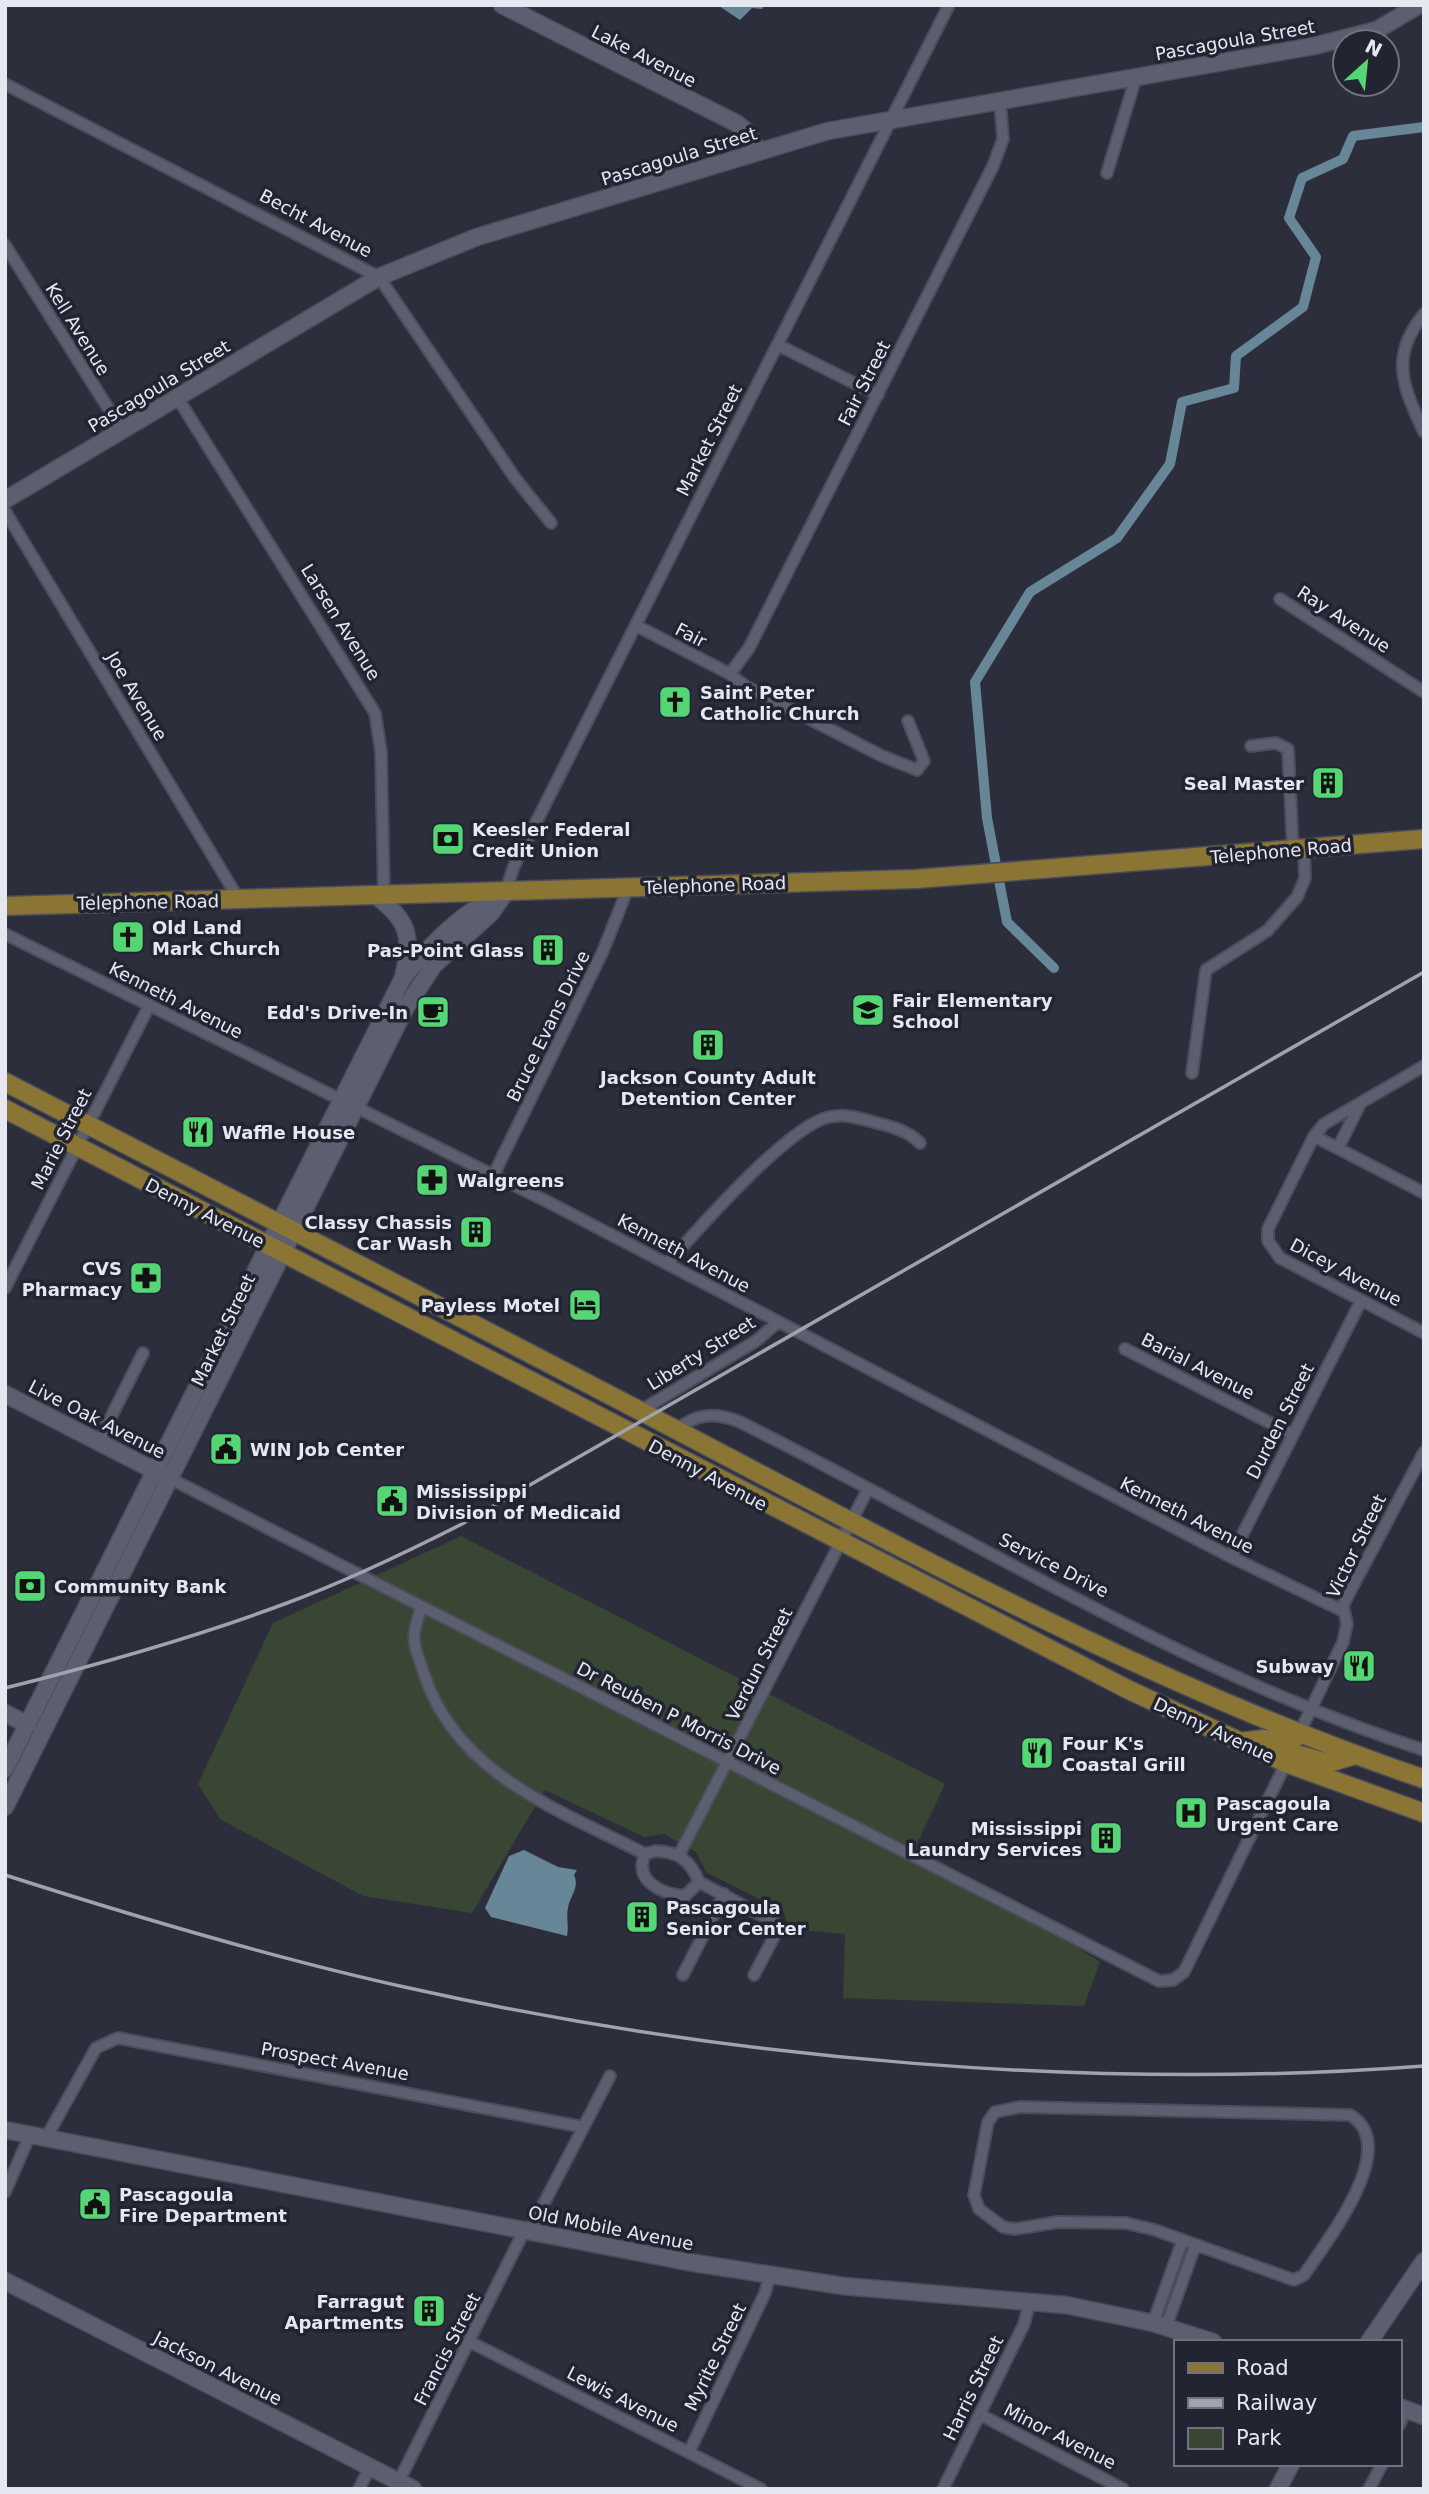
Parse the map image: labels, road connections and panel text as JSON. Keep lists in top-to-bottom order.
{
  "streets": {
    "main road": [
      "Pascagoula Street",
      "Lake Avenue",
      "Market Street",
      "Telephone Road",
      "Denny Avenue",
      "Live Oak Avenue",
      "Old Mobile Avenue",
      "Jackson Avenue"
    ],
    "street": [
      "Becht Avenue",
      "Kell Avenue",
      "Fair Street",
      "Ray Avenue",
      "Larsen Avenue",
      "Fair",
      "Joe Avenue",
      "Kenneth Avenue",
      "Bruce Evans Drive",
      "Marie Street",
      "Dicey Avenue",
      "Liberty Street",
      "Barial Avenue",
      "Durden Street",
      "Victor Street",
      "Service Drive",
      "Verdun Street",
      "Dr Reuben P Morris Drive",
      "Prospect Avenue",
      "Francis Street",
      "Myrite Street",
      "Harris Street",
      "Lewis Avenue",
      "Minor Avenue"
    ]
  },
  "crossings": [
    ["Pascagoula Street", "Lake Avenue"],
    ["Pascagoula Street", "Becht Avenue"],
    ["Pascagoula Street", "Kell Avenue"],
    ["Pascagoula Street", "Fair Street"],
    ["Pascagoula Street", "Market Street"],
    ["Pascagoula Street", "Larsen Avenue"],
    ["Fair Street", "Fair"],
    ["Market Street", "Fair"],
    ["Market Street", "Telephone Road"],
    ["Market Street", "Kenneth Avenue"],
    ["Market Street", "Denny Avenue"],
    ["Market Street", "Live Oak Avenue"],
    ["Market Street", "Dr Reuben P Morris Drive"],
    ["Larsen Avenue", "Telephone Road"],
    ["Joe Avenue", "Telephone Road"],
    ["Telephone Road", "Bruce Evans Drive"],
    ["Kenneth Avenue", "Bruce Evans Drive"],
    ["Kenneth Avenue", "Marie Street"],
    ["Kenneth Avenue", "Liberty Street"],
    ["Kenneth Avenue", "Durden Street"],
    ["Kenneth Avenue", "Victor Street"],
    ["Marie Street", "Denny Avenue"],
    ["Denny Avenue", "Liberty Street"],
    ["Denny Avenue", "Victor Street"],
    ["Denny Avenue", "Service Drive"],
    ["Denny Avenue", "Verdun Street"],
    ["Denny Avenue", "Dr Reuben P Morris Drive"],
    ["Dicey Avenue", "Durden Street"],
    ["Barial Avenue", "Durden Street"],
    ["Live Oak Avenue", "Dr Reuben P Morris Drive"],
    ["Victor Street", "Service Drive"],
    ["Service Drive", "Verdun Street"],
    ["Verdun Street", "Dr Reuben P Morris Drive"],
    ["Prospect Avenue", "Old Mobile Avenue"],
    ["Prospect Avenue", "Francis Street"],
    ["Old Mobile Avenue", "Francis Street"],
    ["Old Mobile Avenue", "Myrite Street"],
    ["Old Mobile Avenue", "Harris Street"],
    ["Francis Street", "Jackson Avenue"],
    ["Francis Street", "Lewis Avenue"],
    ["Myrite Street", "Lewis Avenue"],
    ["Harris Street", "Minor Avenue"]
  ],
  "places": {
    "church": ["Saint Peter Catholic Church", "Old Land Mark Church"],
    "building": [
      "Seal Master",
      "Pas-Point Glass",
      "Jackson County Adult Detention Center",
      "Classy Chassis Car Wash",
      "Mississippi Laundry Services",
      "Pascagoula Senior Center",
      "Farragut Apartments"
    ],
    "bank": ["Keesler Federal Credit Union", "Community Bank"],
    "school or university": ["Fair Elementary School"],
    "cafe": ["Edd's Drive-In"],
    "restaurant": ["Waffle House", "Subway", "Four K's Coastal Grill"],
    "pharmacy": ["Walgreens", "CVS Pharmacy"],
    "hotel": ["Payless Motel"],
    "public building": ["WIN Job Center", "Mississippi Division of Medicaid", "Pascagoula Fire Department"],
    "hospital": ["Pascagoula Urgent Care"]
  },
  "legend": ["Road", "Railway", "Park"],
  "north": "top right"
}
